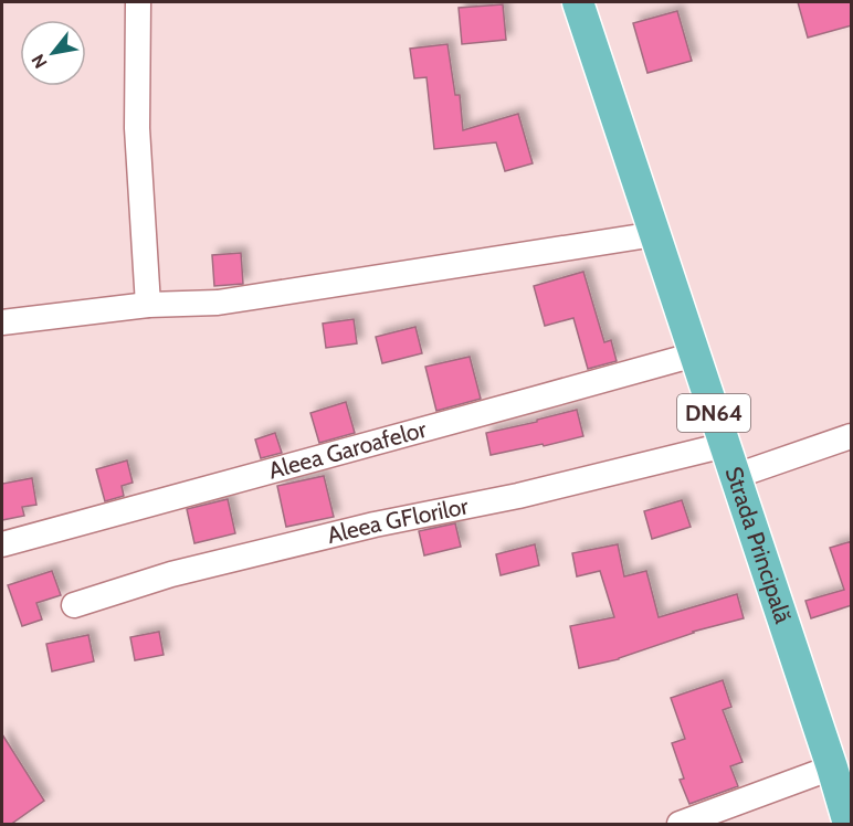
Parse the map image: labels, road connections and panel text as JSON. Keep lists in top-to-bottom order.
{
  "streets": {
    "main road": ["DN64", "Strada Principală"],
    "street": ["Aleea Garoafelor", "Aleea GFlorilor"]
  },
  "crossings": [
    ["Aleea Garoafelor", "Strada Principală"],
    ["Aleea GFlorilor", "Strada Principală"]
  ],
  "north": "bottom left"
}
